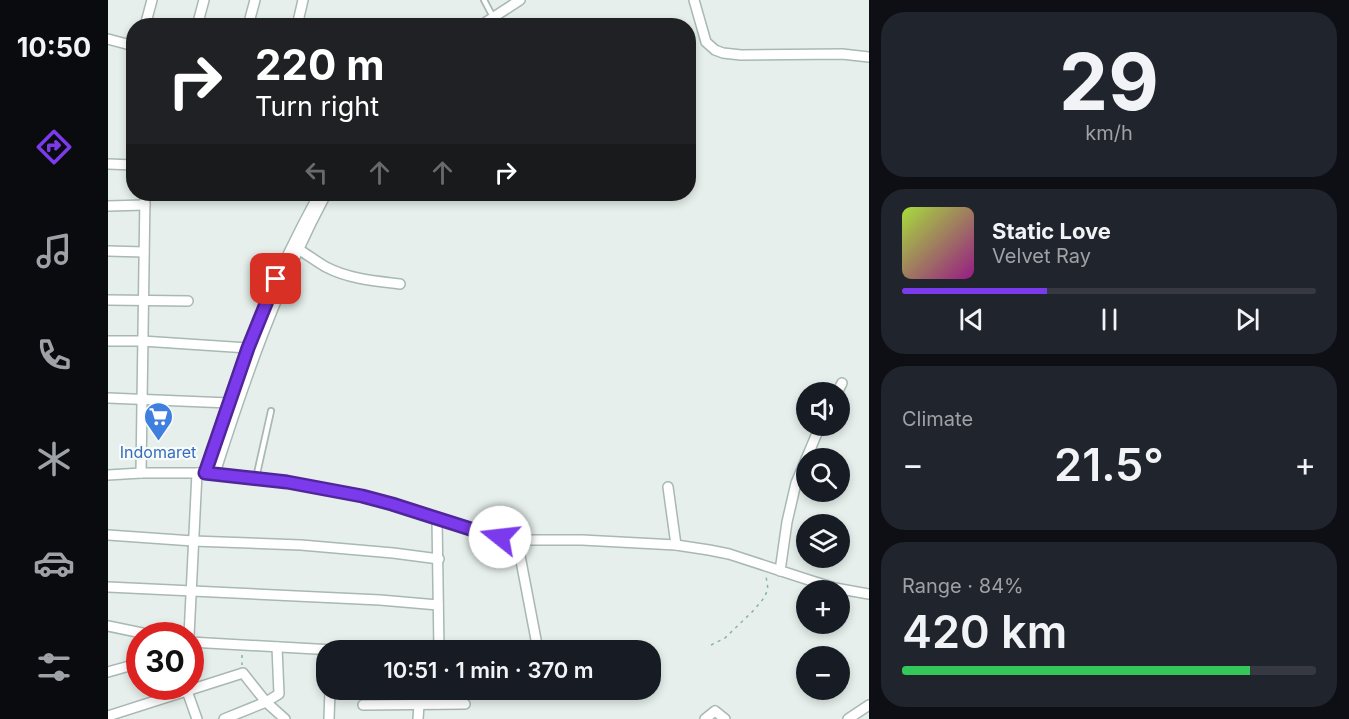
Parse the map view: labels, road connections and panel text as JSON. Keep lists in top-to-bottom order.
{
  "places": {
    "supermarket": ["Indomaret"]
  },
  "page": {
    "tabs": "10:50",
    "tile": [
      ["29", "km/h"],
      "Climate",
      ["Range · 84%", "420 km"]
    ],
    "turn": ["220 m", "Turn right"],
    "song": ["Static Love", "Velvet Ray"],
    "map_buttons": ["+", "−"],
    "heat": ["−", "21.5°", "+"],
    "limit": "30",
    "trip": "10:51 · 1 min · 370 m"
  }
}
